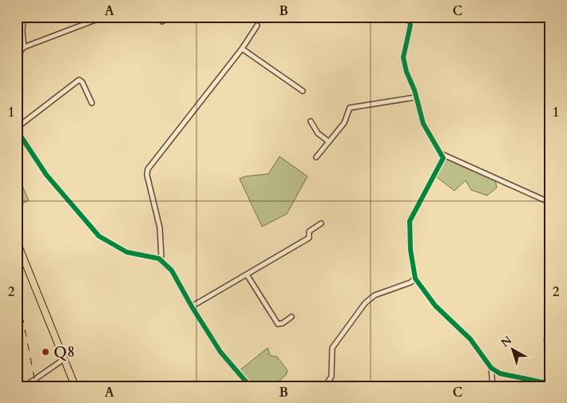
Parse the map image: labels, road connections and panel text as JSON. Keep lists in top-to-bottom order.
{
  "places": ["Q8"],
  "north": "top left",
  "grid": {
    "columns": ["A", "B", "C"],
    "rows": ["1", "2"]
  }
}
